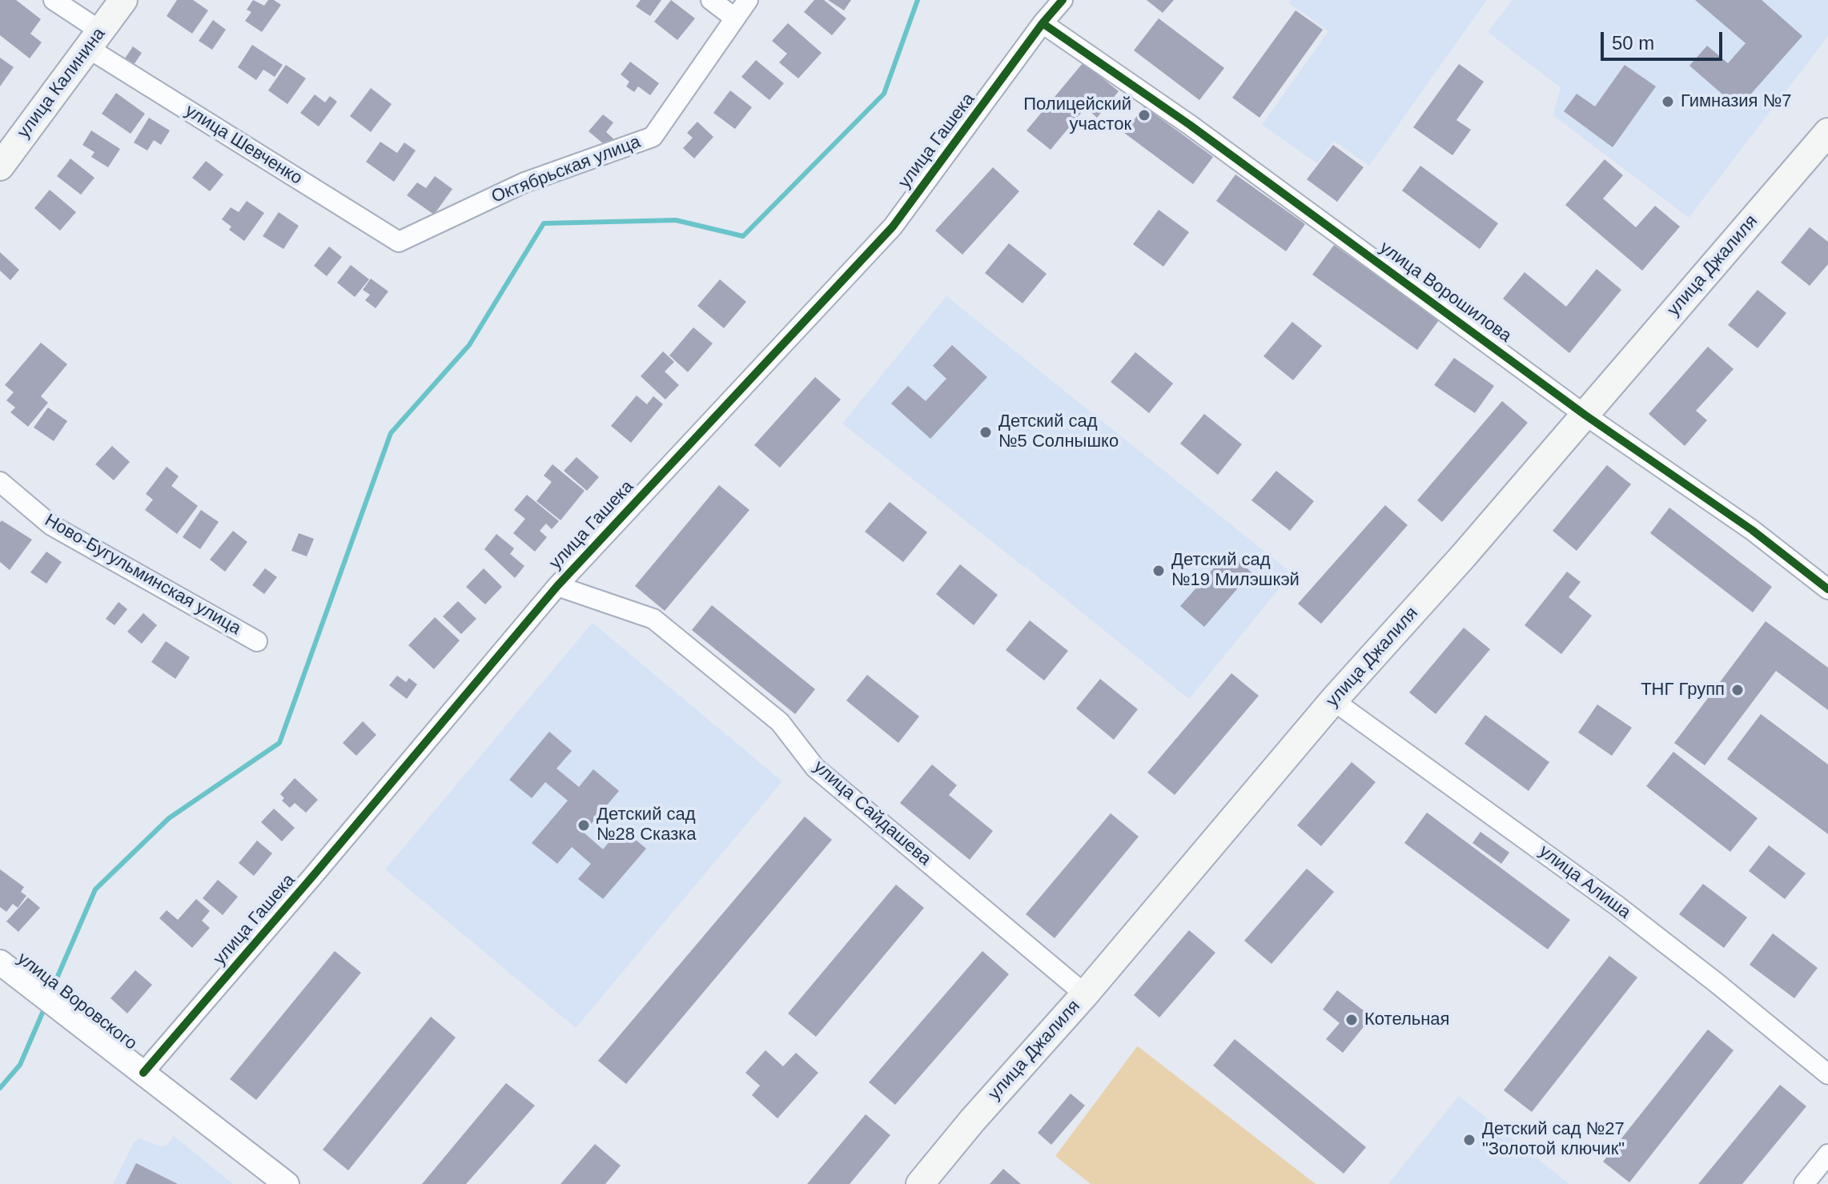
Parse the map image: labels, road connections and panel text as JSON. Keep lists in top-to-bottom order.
{
  "streets": {
    "main road": ["улица Калинина", "улица Джалиля"],
    "street": [
      "улица Гашека",
      "улица Шевченко",
      "Октябрьская улица",
      "улица Ворошилова",
      "Ново-Бугульминская улица",
      "улица Сайдашева",
      "улица Алиша",
      "улица Воровского"
    ]
  },
  "crossings": [
    ["улица Калинина", "улица Шевченко"],
    ["улица Гашека", "улица Ворошилова"],
    ["улица Гашека", "улица Сайдашева"],
    ["улица Гашека", "улица Воровского"],
    ["улица Шевченко", "Октябрьская улица"],
    ["улица Джалиля", "улица Ворошилова"],
    ["улица Джалиля", "улица Сайдашева"],
    ["улица Джалиля", "улица Алиша"]
  ],
  "places": [
    "Гимназия №7",
    "Полицейский участок",
    "Детский сад №5 Солнышко",
    "Детский сад №19 Милэшкэй",
    "ТНГ Групп",
    "Детский сад №28 Сказка",
    "Котельная",
    "Детский сад №27 \"Золотой ключик\""
  ],
  "scale_bar": "50 m"
}
